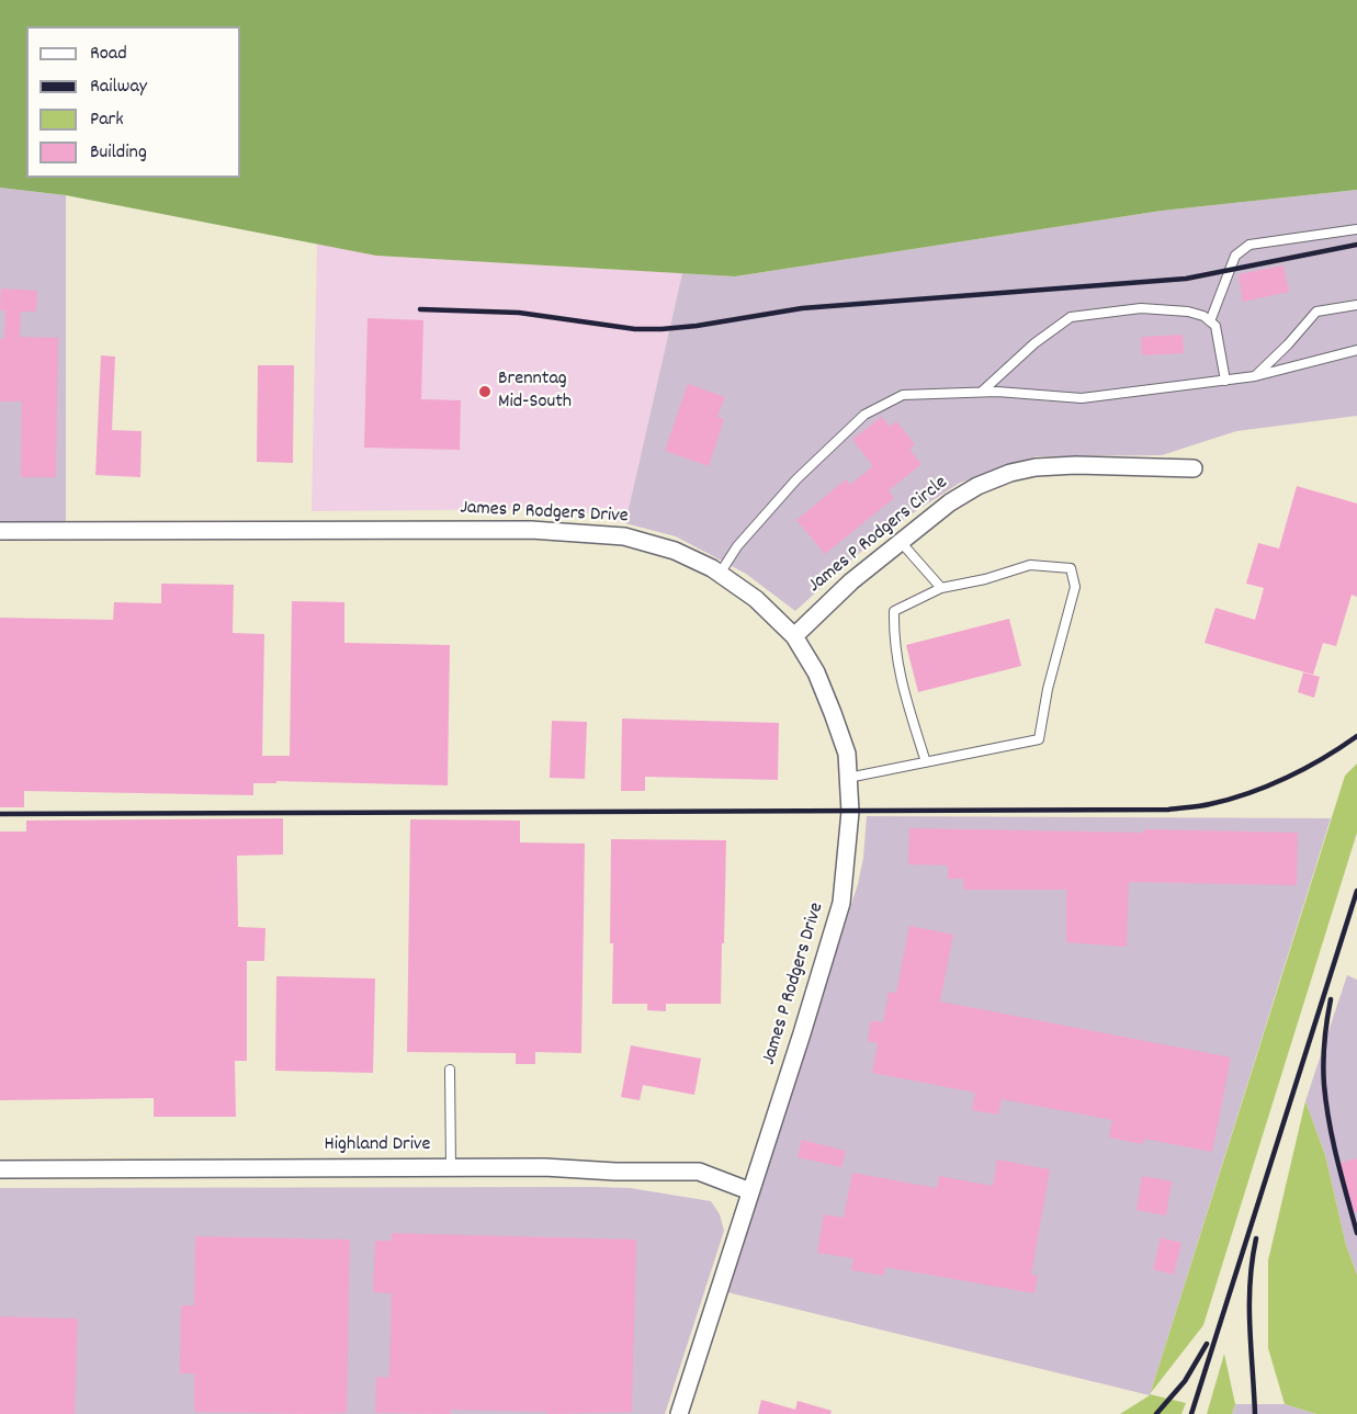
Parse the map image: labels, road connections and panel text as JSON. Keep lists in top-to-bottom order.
{
  "streets": {
    "street": ["James P Rodgers Drive", "James P Rodgers Circle", "Highland Drive"]
  },
  "crossings": [
    ["James P Rodgers Drive", "James P Rodgers Circle"],
    ["James P Rodgers Drive", "Highland Drive"]
  ],
  "places": ["Brenntag Mid-South"],
  "legend": [
    "Road",
    "Railway",
    "Park",
    "Building"
  ]
}
